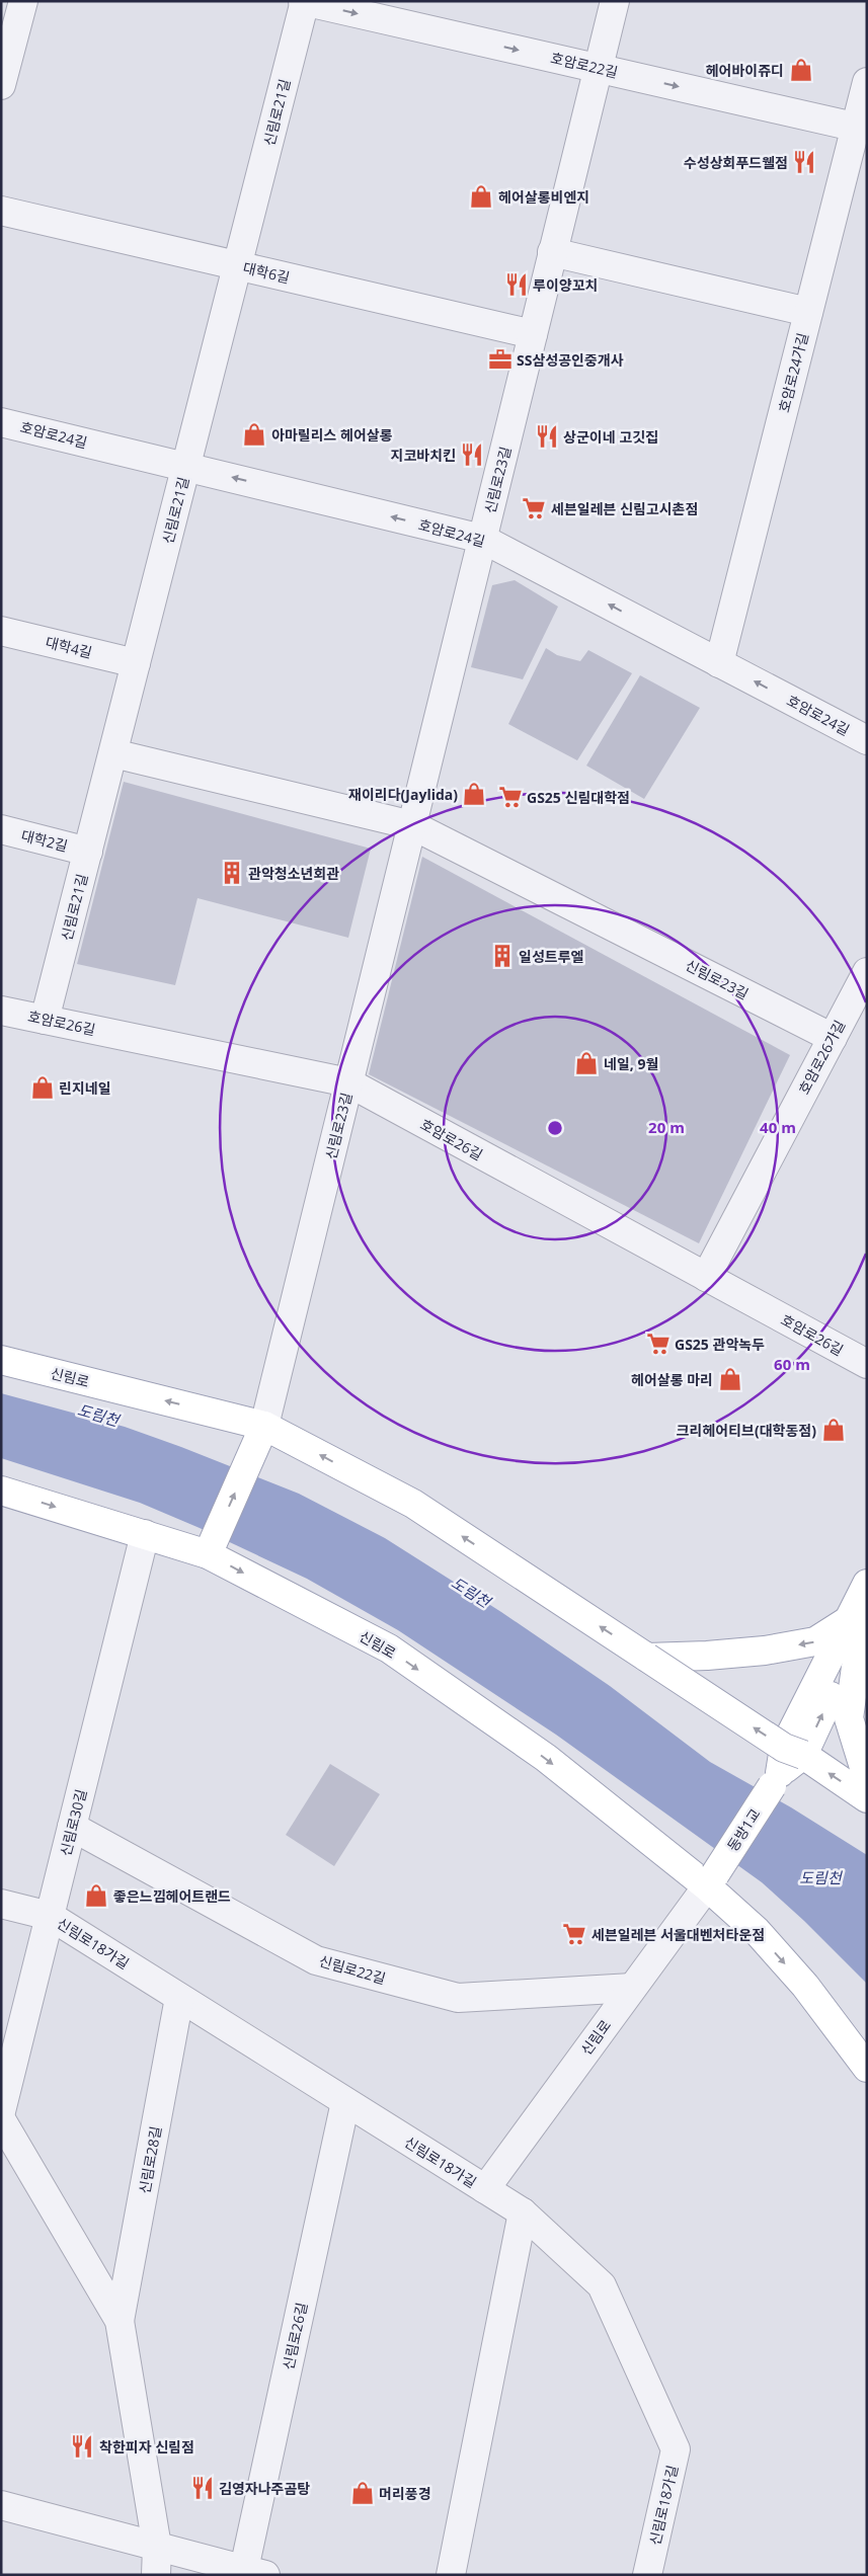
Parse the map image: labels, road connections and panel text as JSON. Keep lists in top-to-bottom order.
{
  "streets": {
    "main road": ["신림로", "동방1교"],
    "street": [
      "호암로22길",
      "신림로21길",
      "대학6길",
      "호암로24가길",
      "호암로24길",
      "신림로23길",
      "대학4길",
      "대학2길",
      "호암로26길",
      "호암로26가길",
      "신림로30길",
      "신림로18가길",
      "신림로22길",
      "신림로28길",
      "신림로26길"
    ]
  },
  "crossings": [
    ["호암로22길", "신림로21길"],
    ["호암로22길", "호암로24가길"],
    ["호암로22길", "신림로23길"],
    ["신림로21길", "대학6길"],
    ["신림로21길", "호암로24길"],
    ["신림로21길", "대학4길"],
    ["신림로21길", "대학2길"],
    ["신림로21길", "호암로26길"],
    ["대학6길", "신림로23길"],
    ["호암로24가길", "호암로24길"],
    ["호암로24길", "신림로23길"],
    ["신림로23길", "호암로26길"],
    ["신림로23길", "호암로26가길"],
    ["신림로23길", "신림로"],
    ["호암로26길", "호암로26가길"],
    ["신림로", "신림로30길"],
    ["신림로", "동방1교"],
    ["신림로", "신림로18가길"],
    ["신림로", "신림로22길"],
    ["신림로30길", "신림로18가길"],
    ["신림로30길", "신림로22길"],
    ["신림로18가길", "신림로28길"],
    ["신림로18가길", "신림로26길"],
    ["신림로28길", "신림로26길"]
  ],
  "one_way": ["호암로24길"],
  "water": ["도림천"],
  "places": {
    "shop": [
      "헤어바이쥬디",
      "헤어살롱비엔지",
      "아마릴리스 헤어살롱",
      "재이리다(Jaylida)",
      "네일, 9월",
      "린지네일",
      "헤어살롱 마리",
      "크리헤어티브(대학동점)",
      "좋은느낌헤어트랜드",
      "머리풍경"
    ],
    "restaurant": [
      "수성상회푸드웰점",
      "루이양꼬치",
      "상군이네 고깃집",
      "지코바치킨",
      "착한피자 신림점",
      "김영자나주곰탕"
    ],
    "office": ["SS삼성공인중개사"],
    "supermarket": [
      "세븐일레븐 신림고시촌점",
      "GS25 신림대학점",
      "GS25 관악녹두",
      "세븐일레븐 서울대벤처타운점"
    ],
    "building": ["관악청소년회관", "일성트루엘"]
  },
  "rings": ["20 m", "40 m", "60 m"]
}
